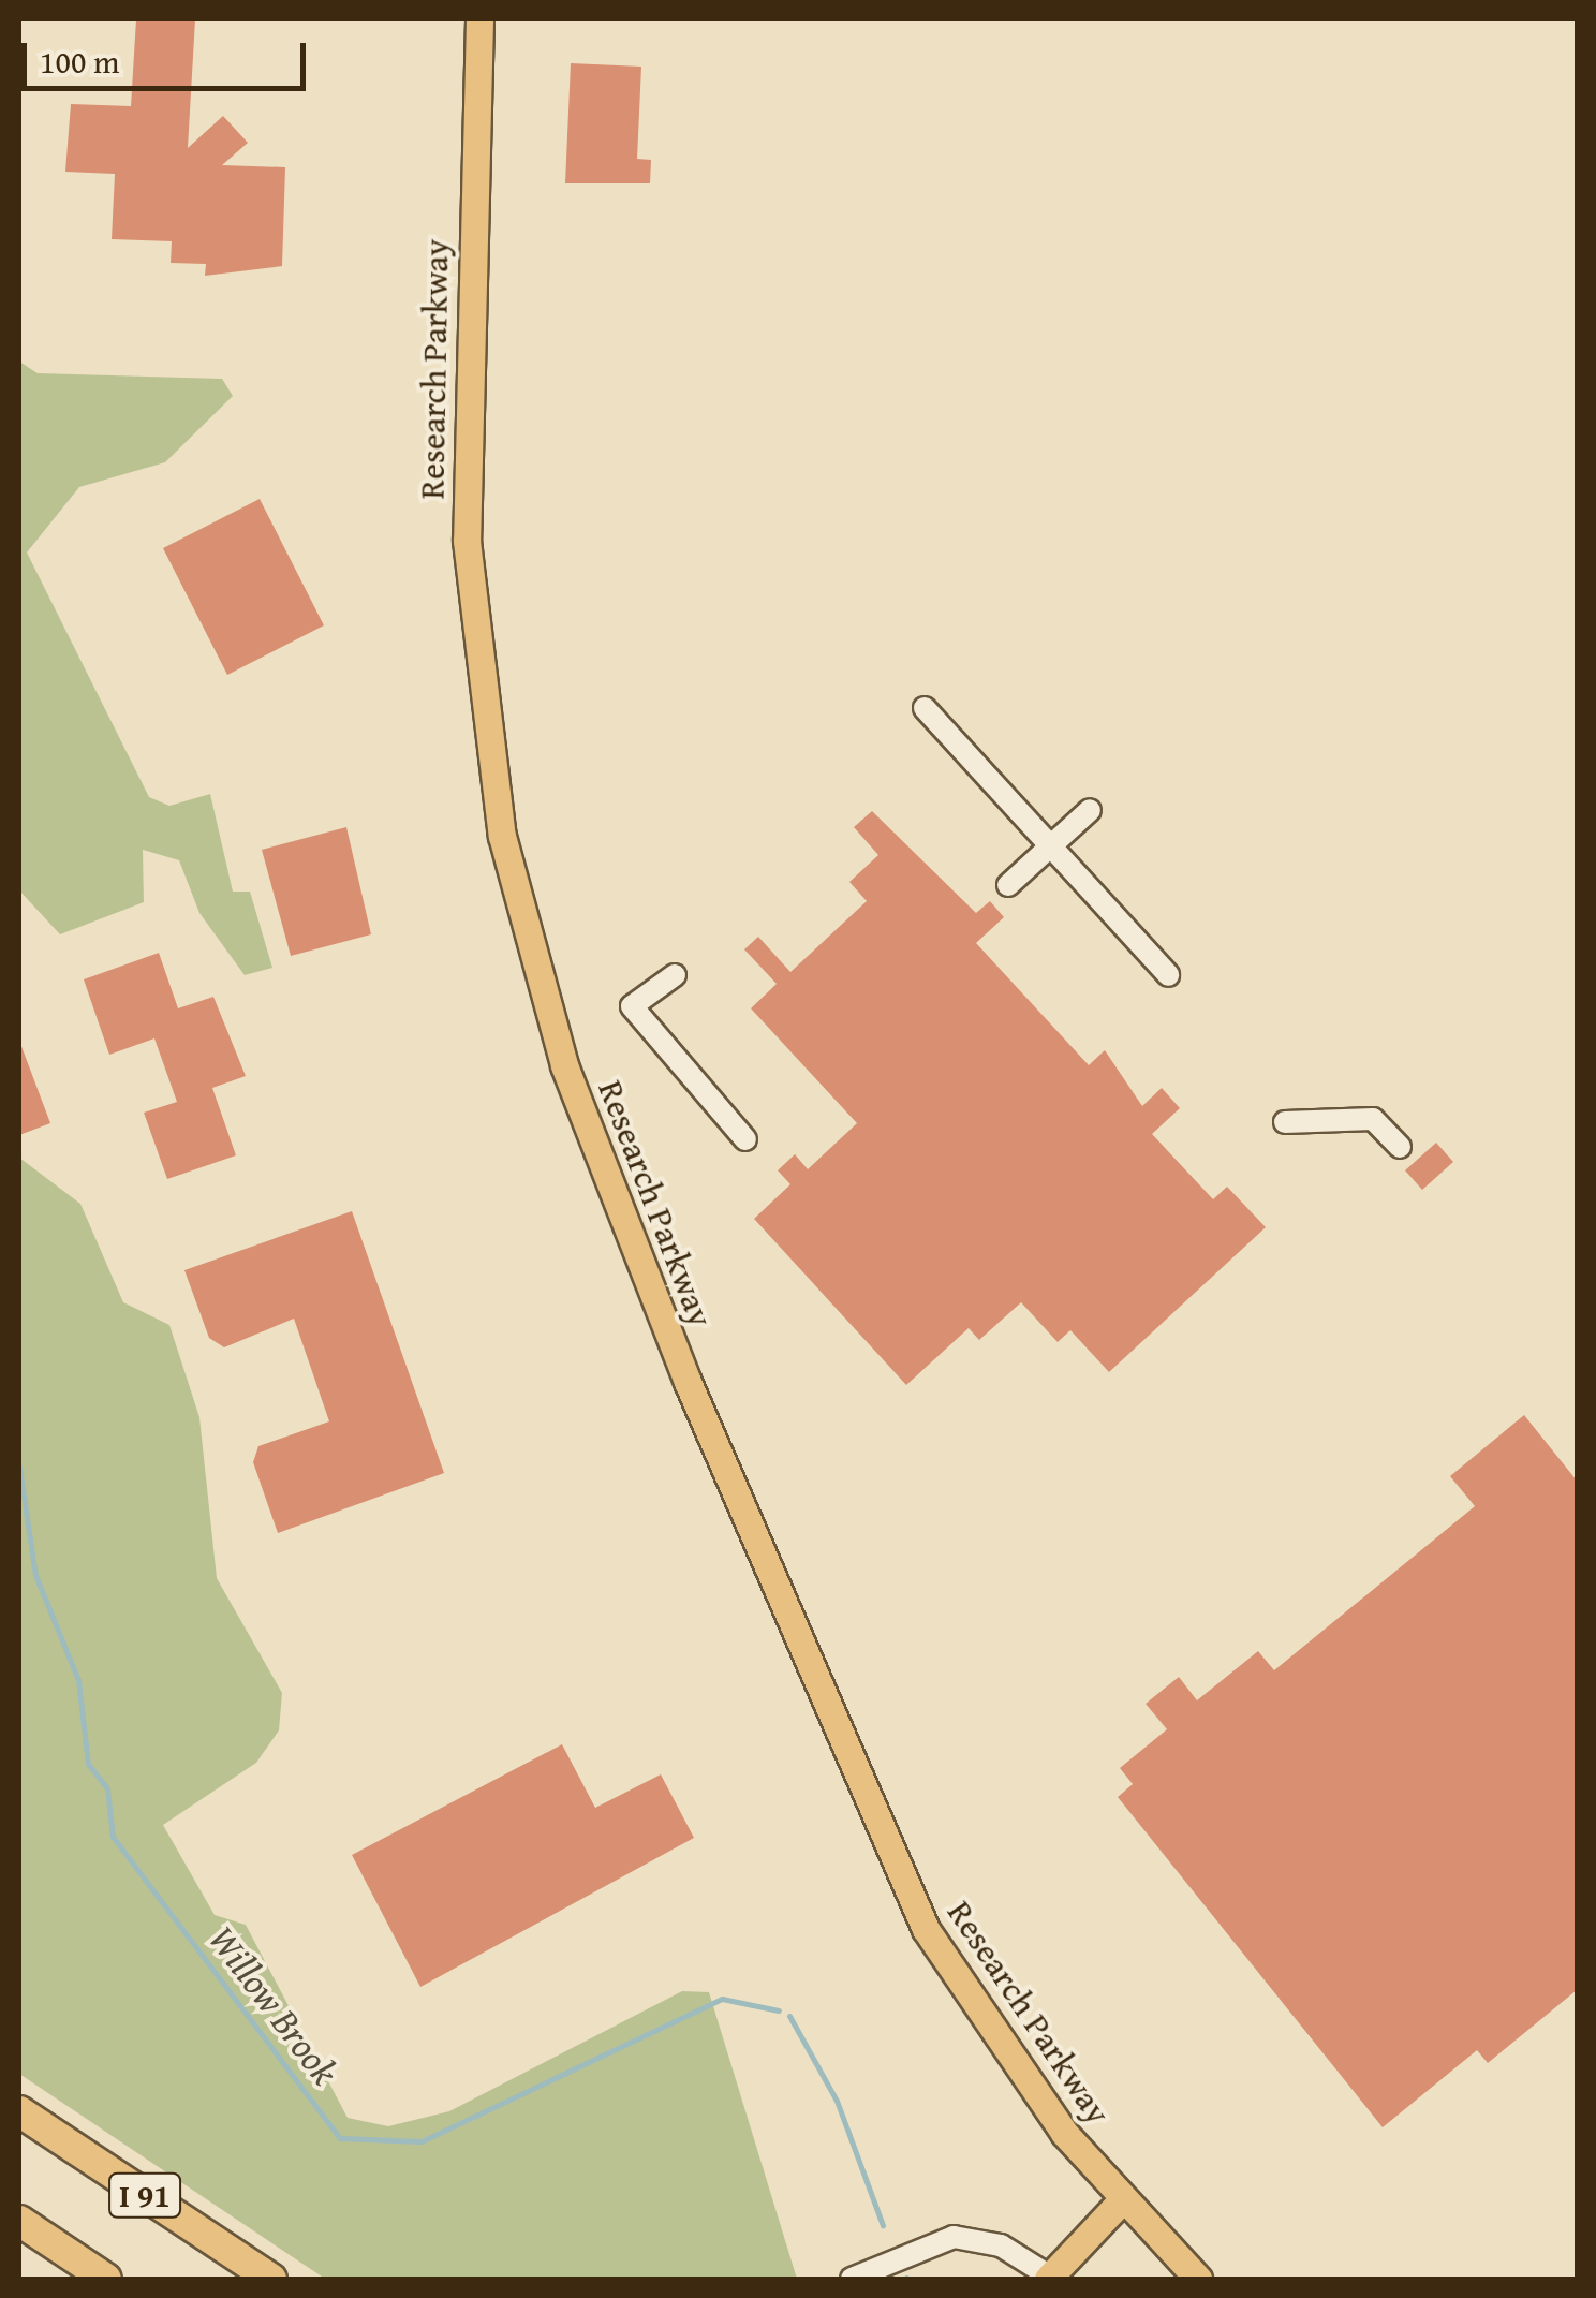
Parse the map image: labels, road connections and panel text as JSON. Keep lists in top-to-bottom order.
{
  "streets": {
    "highway": ["I 91"],
    "main road": ["Research Parkway"]
  },
  "water": ["Willow Brook"],
  "scale_bar": "100 m"
}
